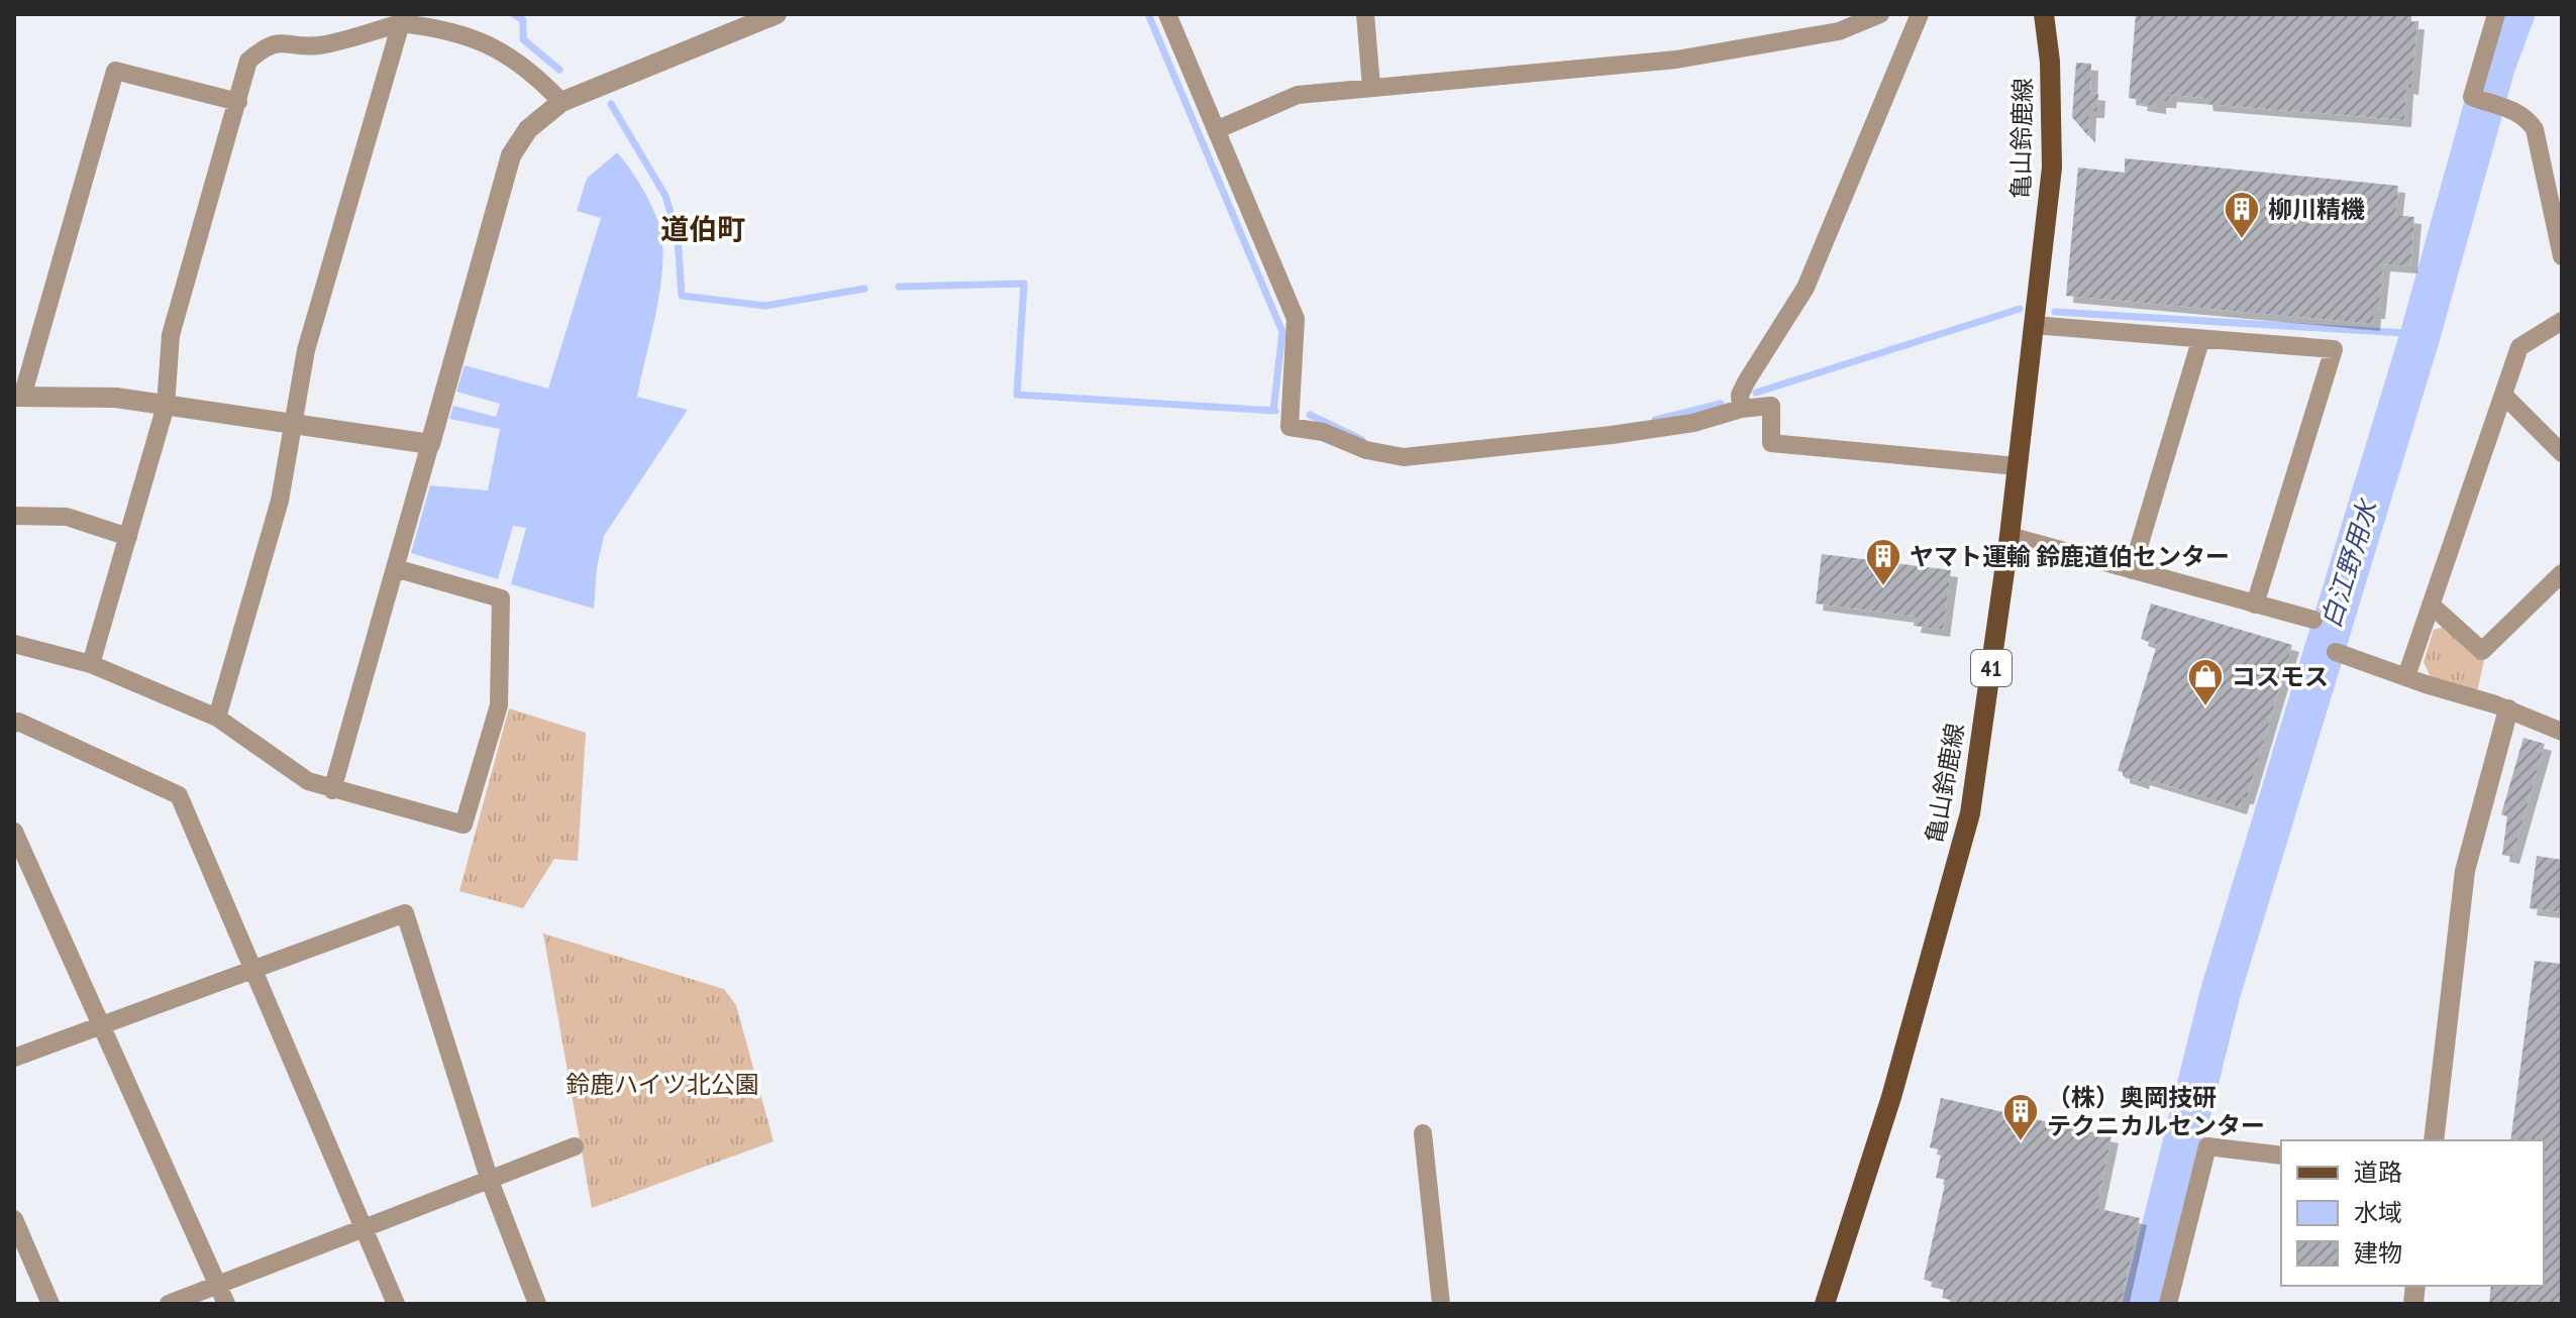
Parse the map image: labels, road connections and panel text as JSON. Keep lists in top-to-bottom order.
{
  "streets": {
    "main road": ["亀山鈴鹿線", "41"]
  },
  "districts": ["道伯町"],
  "water": ["白江野用水"],
  "parks": ["鈴鹿ハイツ北公園"],
  "places": {
    "building": ["柳川精機", "ヤマト運輸 鈴鹿道伯センター", "（株）奥岡技研 テクニカルセンター"],
    "shop": ["コスモス"]
  },
  "legend": ["道路", "水域", "建物"]
}
